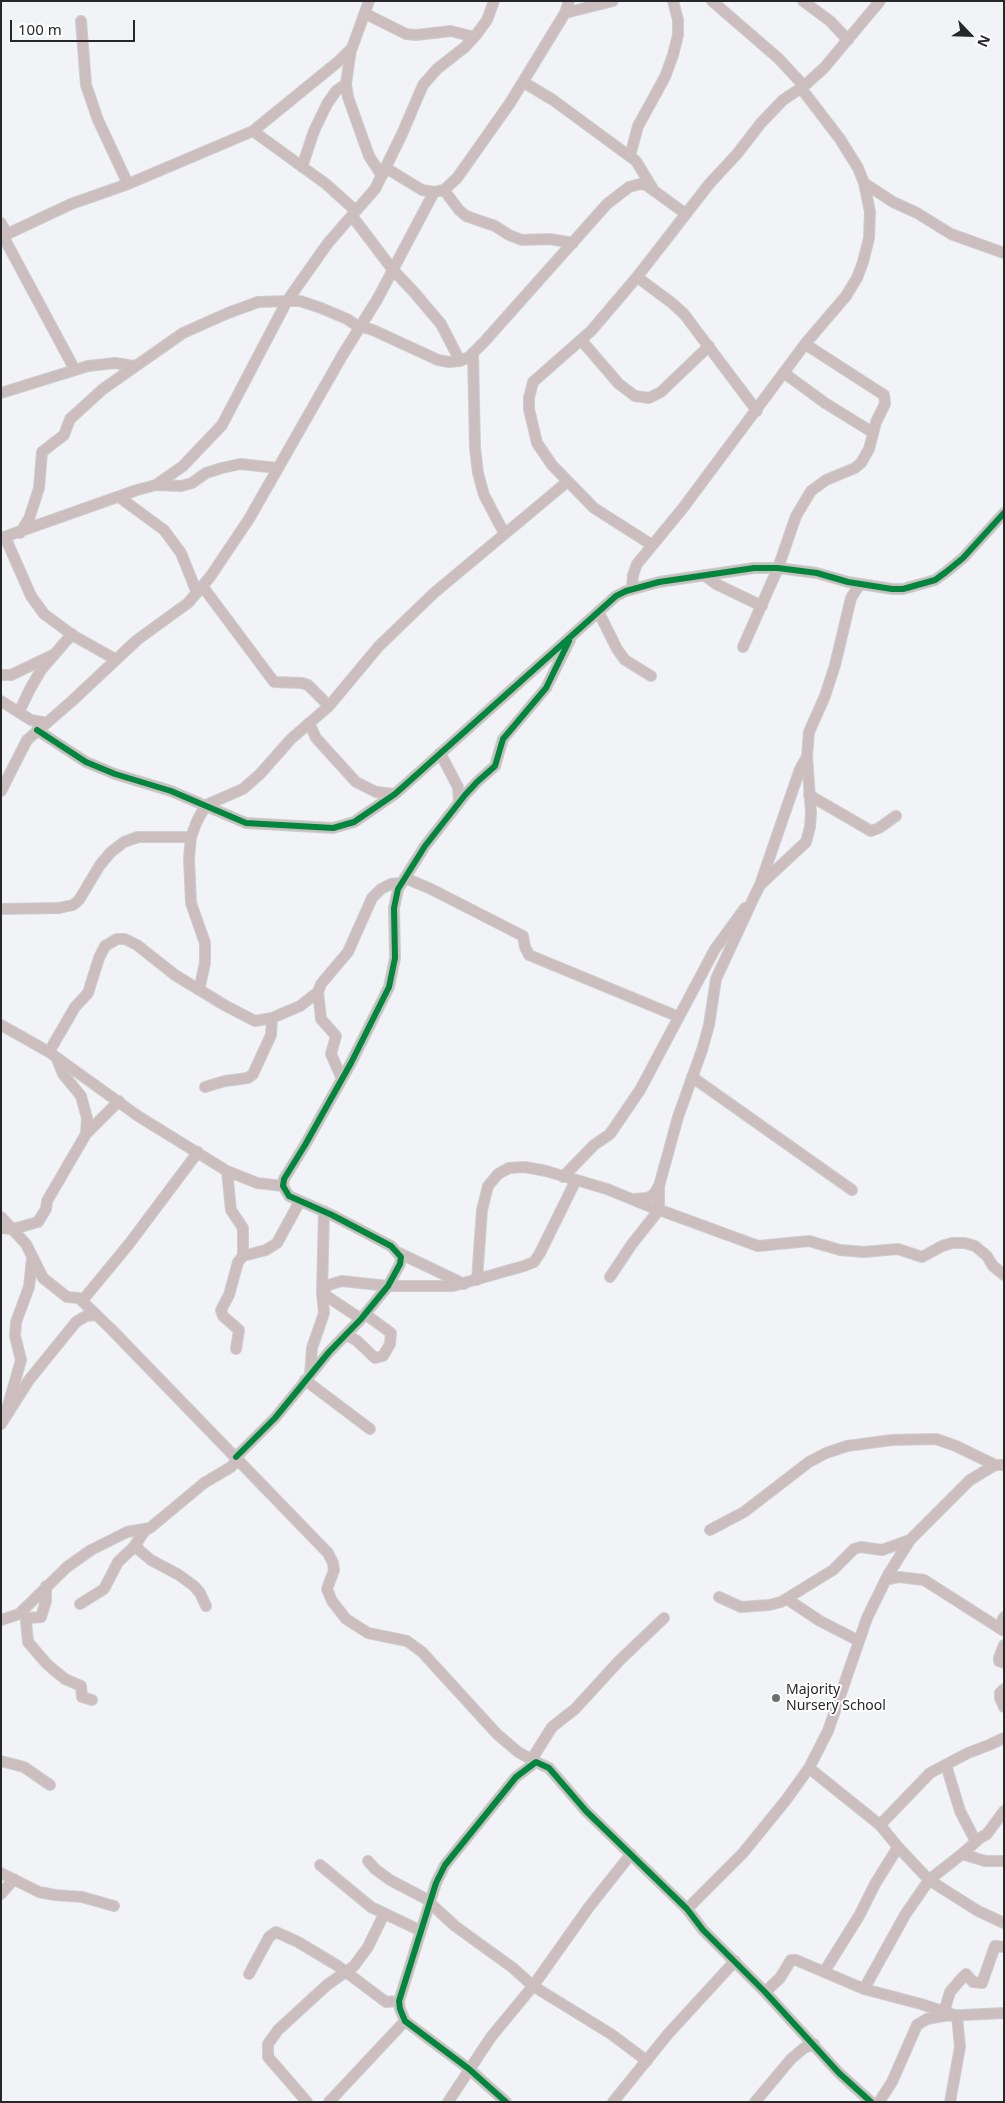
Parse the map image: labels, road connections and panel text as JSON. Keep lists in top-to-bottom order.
{
  "places": ["Majority Nursery School"],
  "scale_bar": "100 m",
  "north": "bottom right"
}
